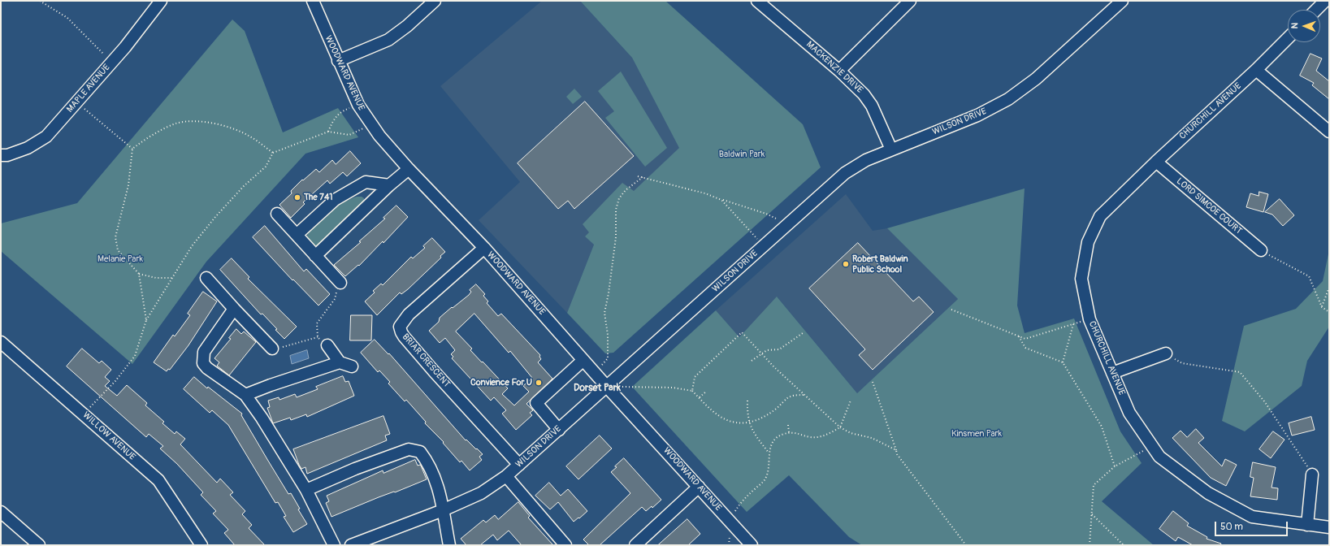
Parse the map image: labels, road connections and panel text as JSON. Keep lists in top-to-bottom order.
{
  "streets": {
    "street": [
      "MACKENZIE DRIVE",
      "WOODWARD AVENUE",
      "MAPLE AVENUE",
      "CHURCHILL AVENUE",
      "WILSON DRIVE",
      "LORD SIMCOE COURT",
      "BRIAR CRESCENT",
      "WILLOW AVENUE"
    ]
  },
  "crossings": [
    ["MACKENZIE DRIVE", "WILSON DRIVE"],
    ["WOODWARD AVENUE", "WILSON DRIVE"],
    ["WOODWARD AVENUE", "BRIAR CRESCENT"],
    ["CHURCHILL AVENUE", "LORD SIMCOE COURT"],
    ["WILSON DRIVE", "BRIAR CRESCENT"]
  ],
  "districts": ["Dorset Park"],
  "parks": ["Baldwin Park", "Melanie Park", "Kinsmen Park"],
  "places": ["The 741", "Robert Baldwin Public School", "Convience For U"],
  "scale_bar": "50 m",
  "north": "left"
}
